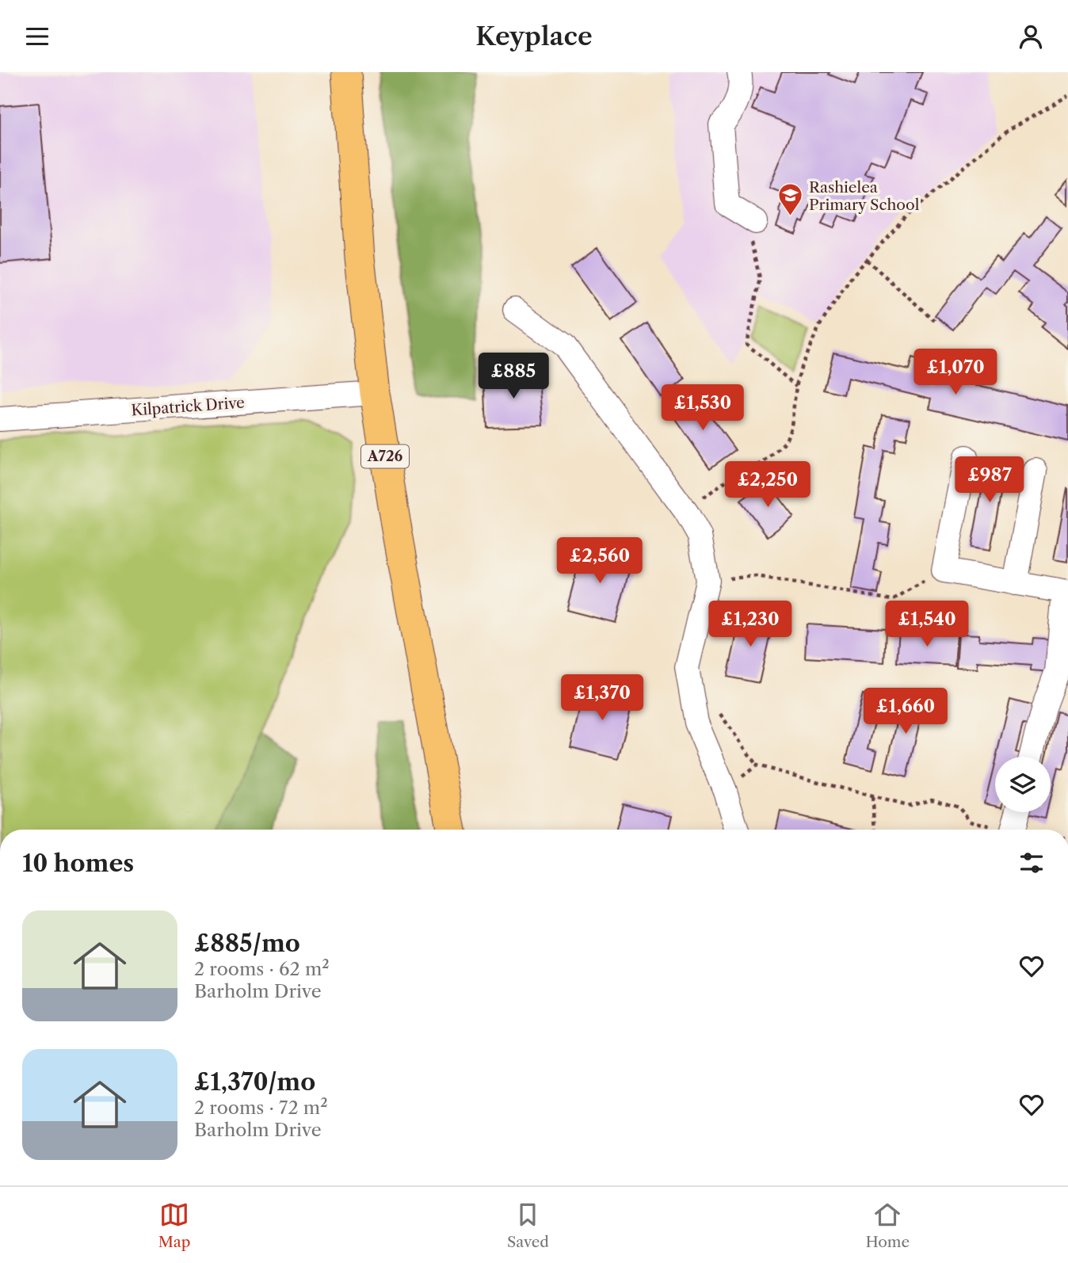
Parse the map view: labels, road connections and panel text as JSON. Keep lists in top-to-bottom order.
{
  "streets": {
    "main road": ["A726"],
    "street": ["Kilpatrick Drive"]
  },
  "crossings": [
    ["Kilpatrick Drive", "A726"]
  ],
  "places": {
    "school or university": ["Rashielea Primary School"]
  },
  "page": {
    "header": "Keyplace",
    "price": [
      "£1,070",
      "£885",
      "£1,530",
      "£987",
      "£2,250",
      "£2,560",
      "£1,230",
      "£1,540",
      "£1,370",
      "£1,660"
    ],
    "heading": "10 homes",
    "list": [
      {
        "name": "£885/mo",
        "note": "2 rooms · 62 m² · Barholm Drive"
      },
      {
        "name": "£1,370/mo",
        "note": "2 rooms · 72 m² · Barholm Drive"
      }
    ],
    "tabs": ["Map", "Saved", "Home"]
  }
}
